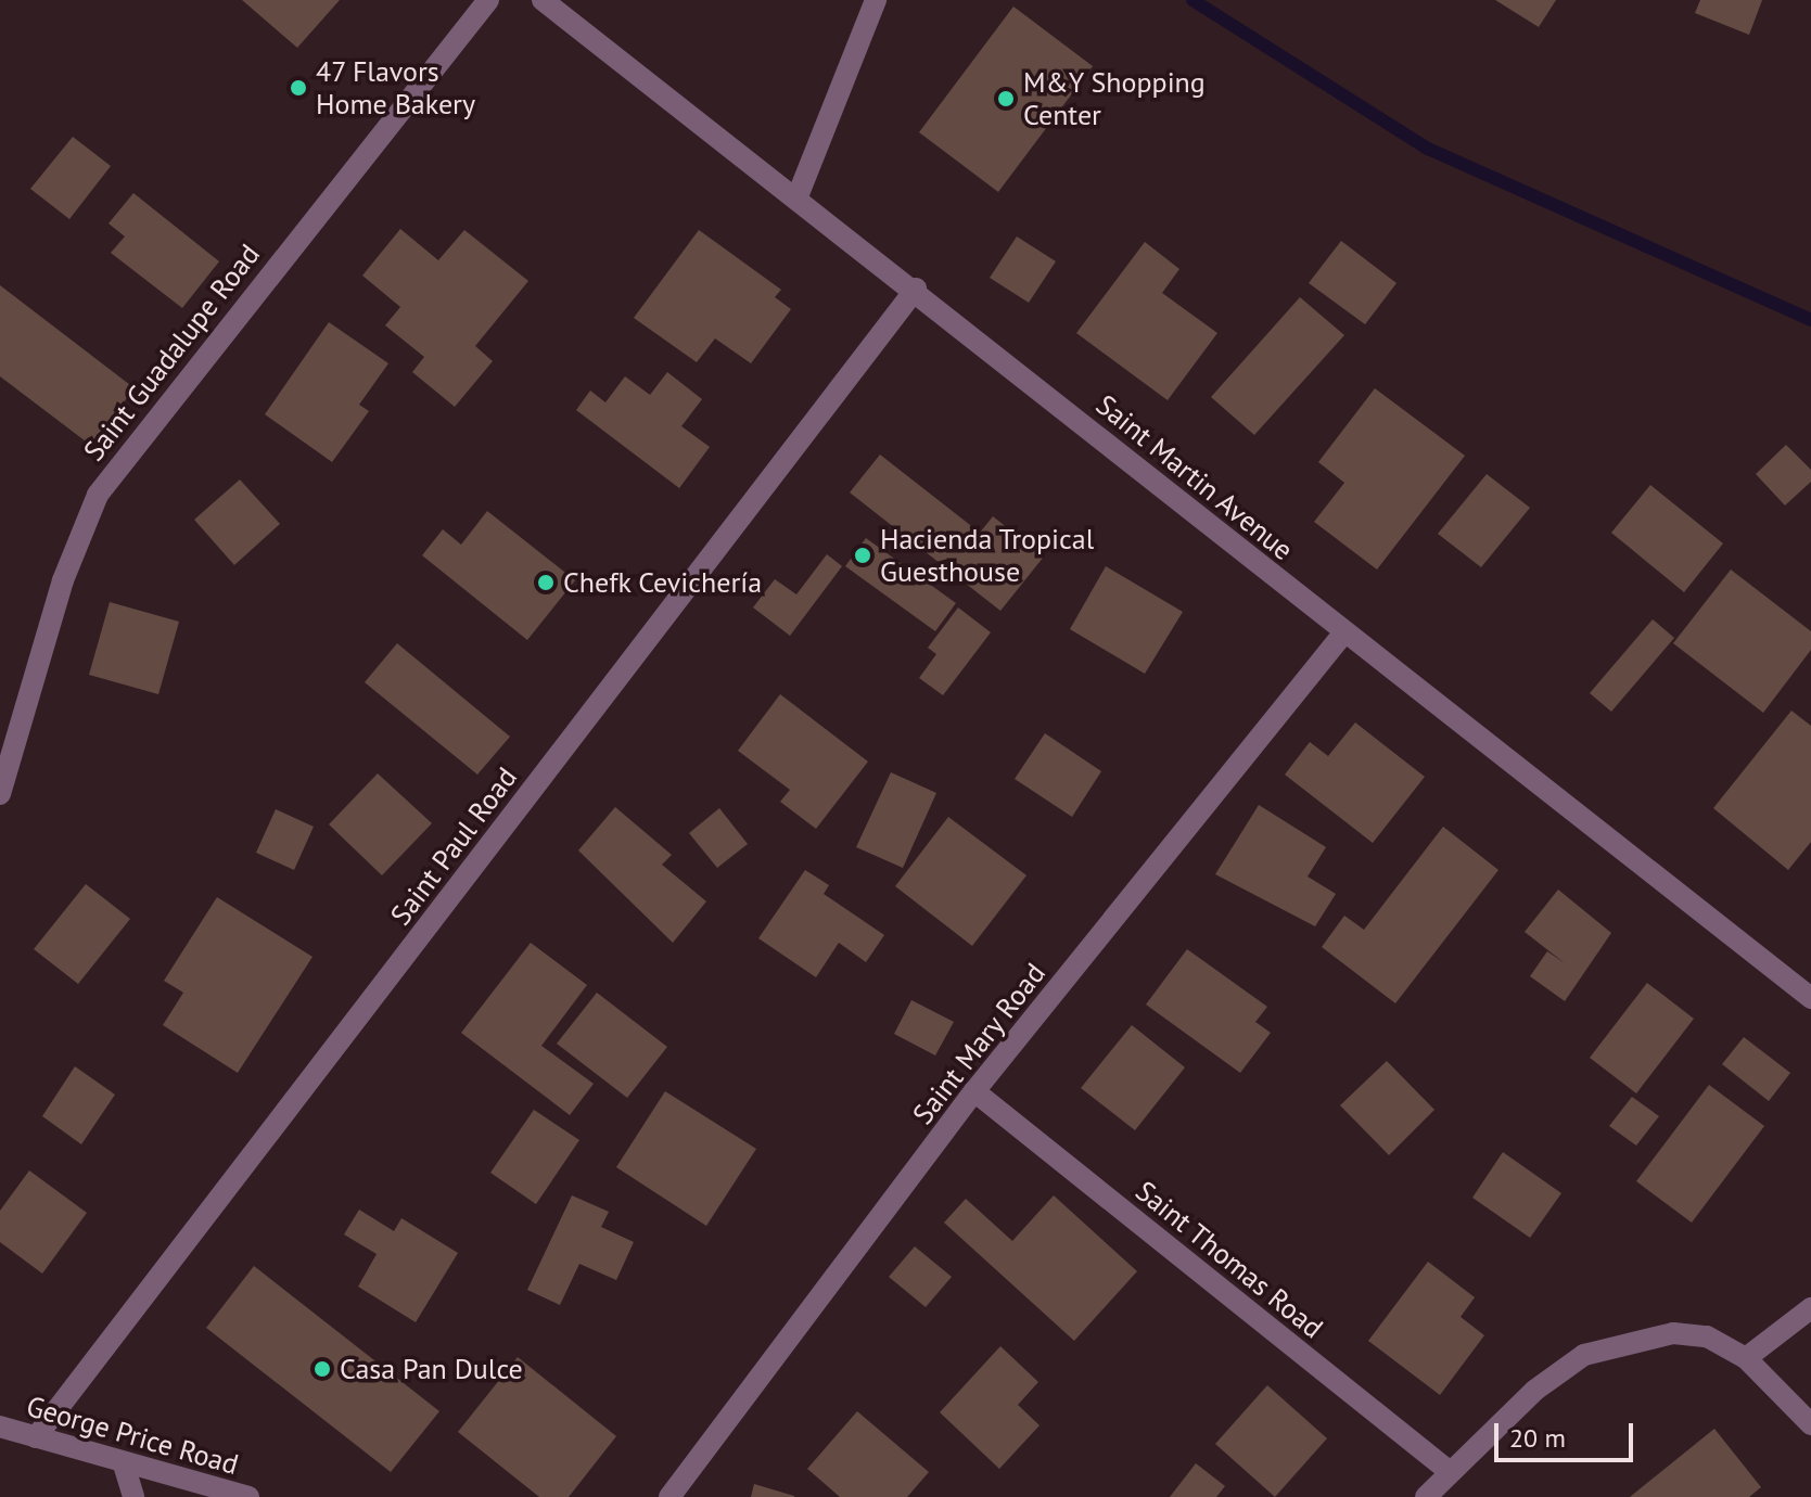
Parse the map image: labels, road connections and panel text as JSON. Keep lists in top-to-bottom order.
{
  "streets": {
    "street": [
      "Saint Guadalupe Road",
      "Saint Martin Avenue",
      "Saint Paul Road",
      "Saint Mary Road",
      "Saint Thomas Road",
      "George Price Road"
    ]
  },
  "crossings": [
    ["Saint Martin Avenue", "Saint Paul Road"],
    ["Saint Martin Avenue", "Saint Mary Road"],
    ["Saint Paul Road", "George Price Road"],
    ["Saint Mary Road", "Saint Thomas Road"]
  ],
  "places": [
    "47 Flavors Home Bakery",
    "M&Y Shopping Center",
    "Hacienda Tropical Guesthouse",
    "Chefk Cevichería",
    "Casa Pan Dulce"
  ],
  "scale_bar": "20 m"
}
